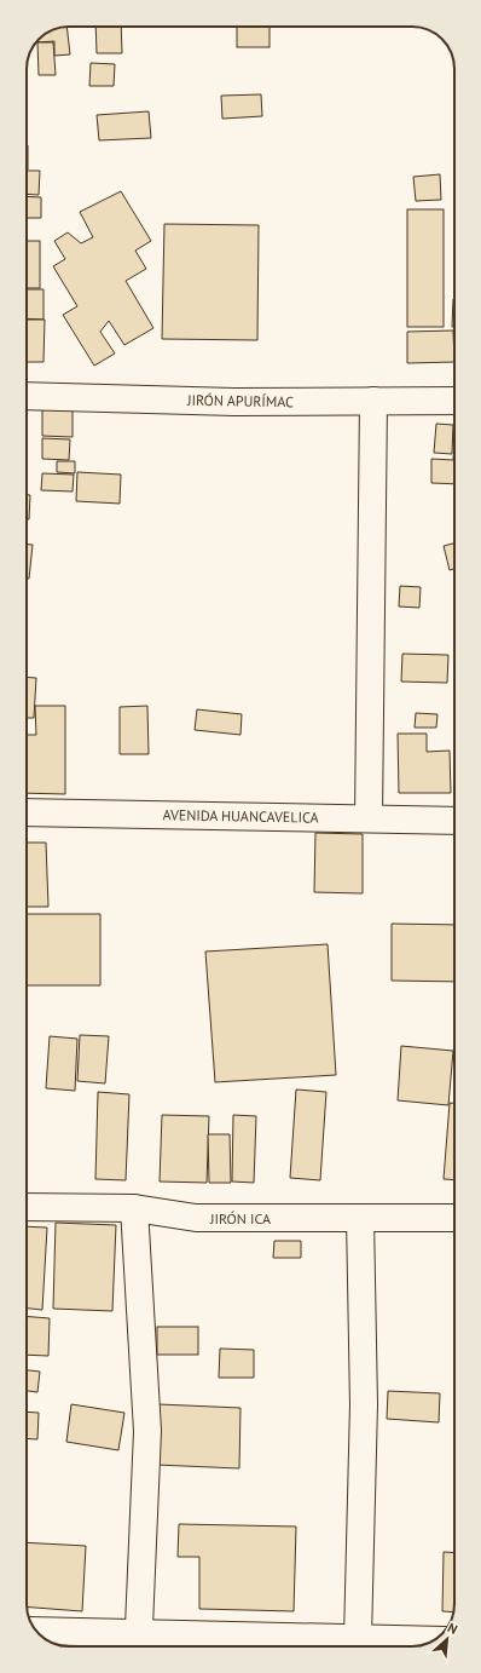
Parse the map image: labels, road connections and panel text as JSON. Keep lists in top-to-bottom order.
{
  "streets": {
    "street": ["JIRÓN APURÍMAC", "AVENIDA HUANCAVELICA", "JIRÓN ICA"]
  },
  "north": "top right"
}
